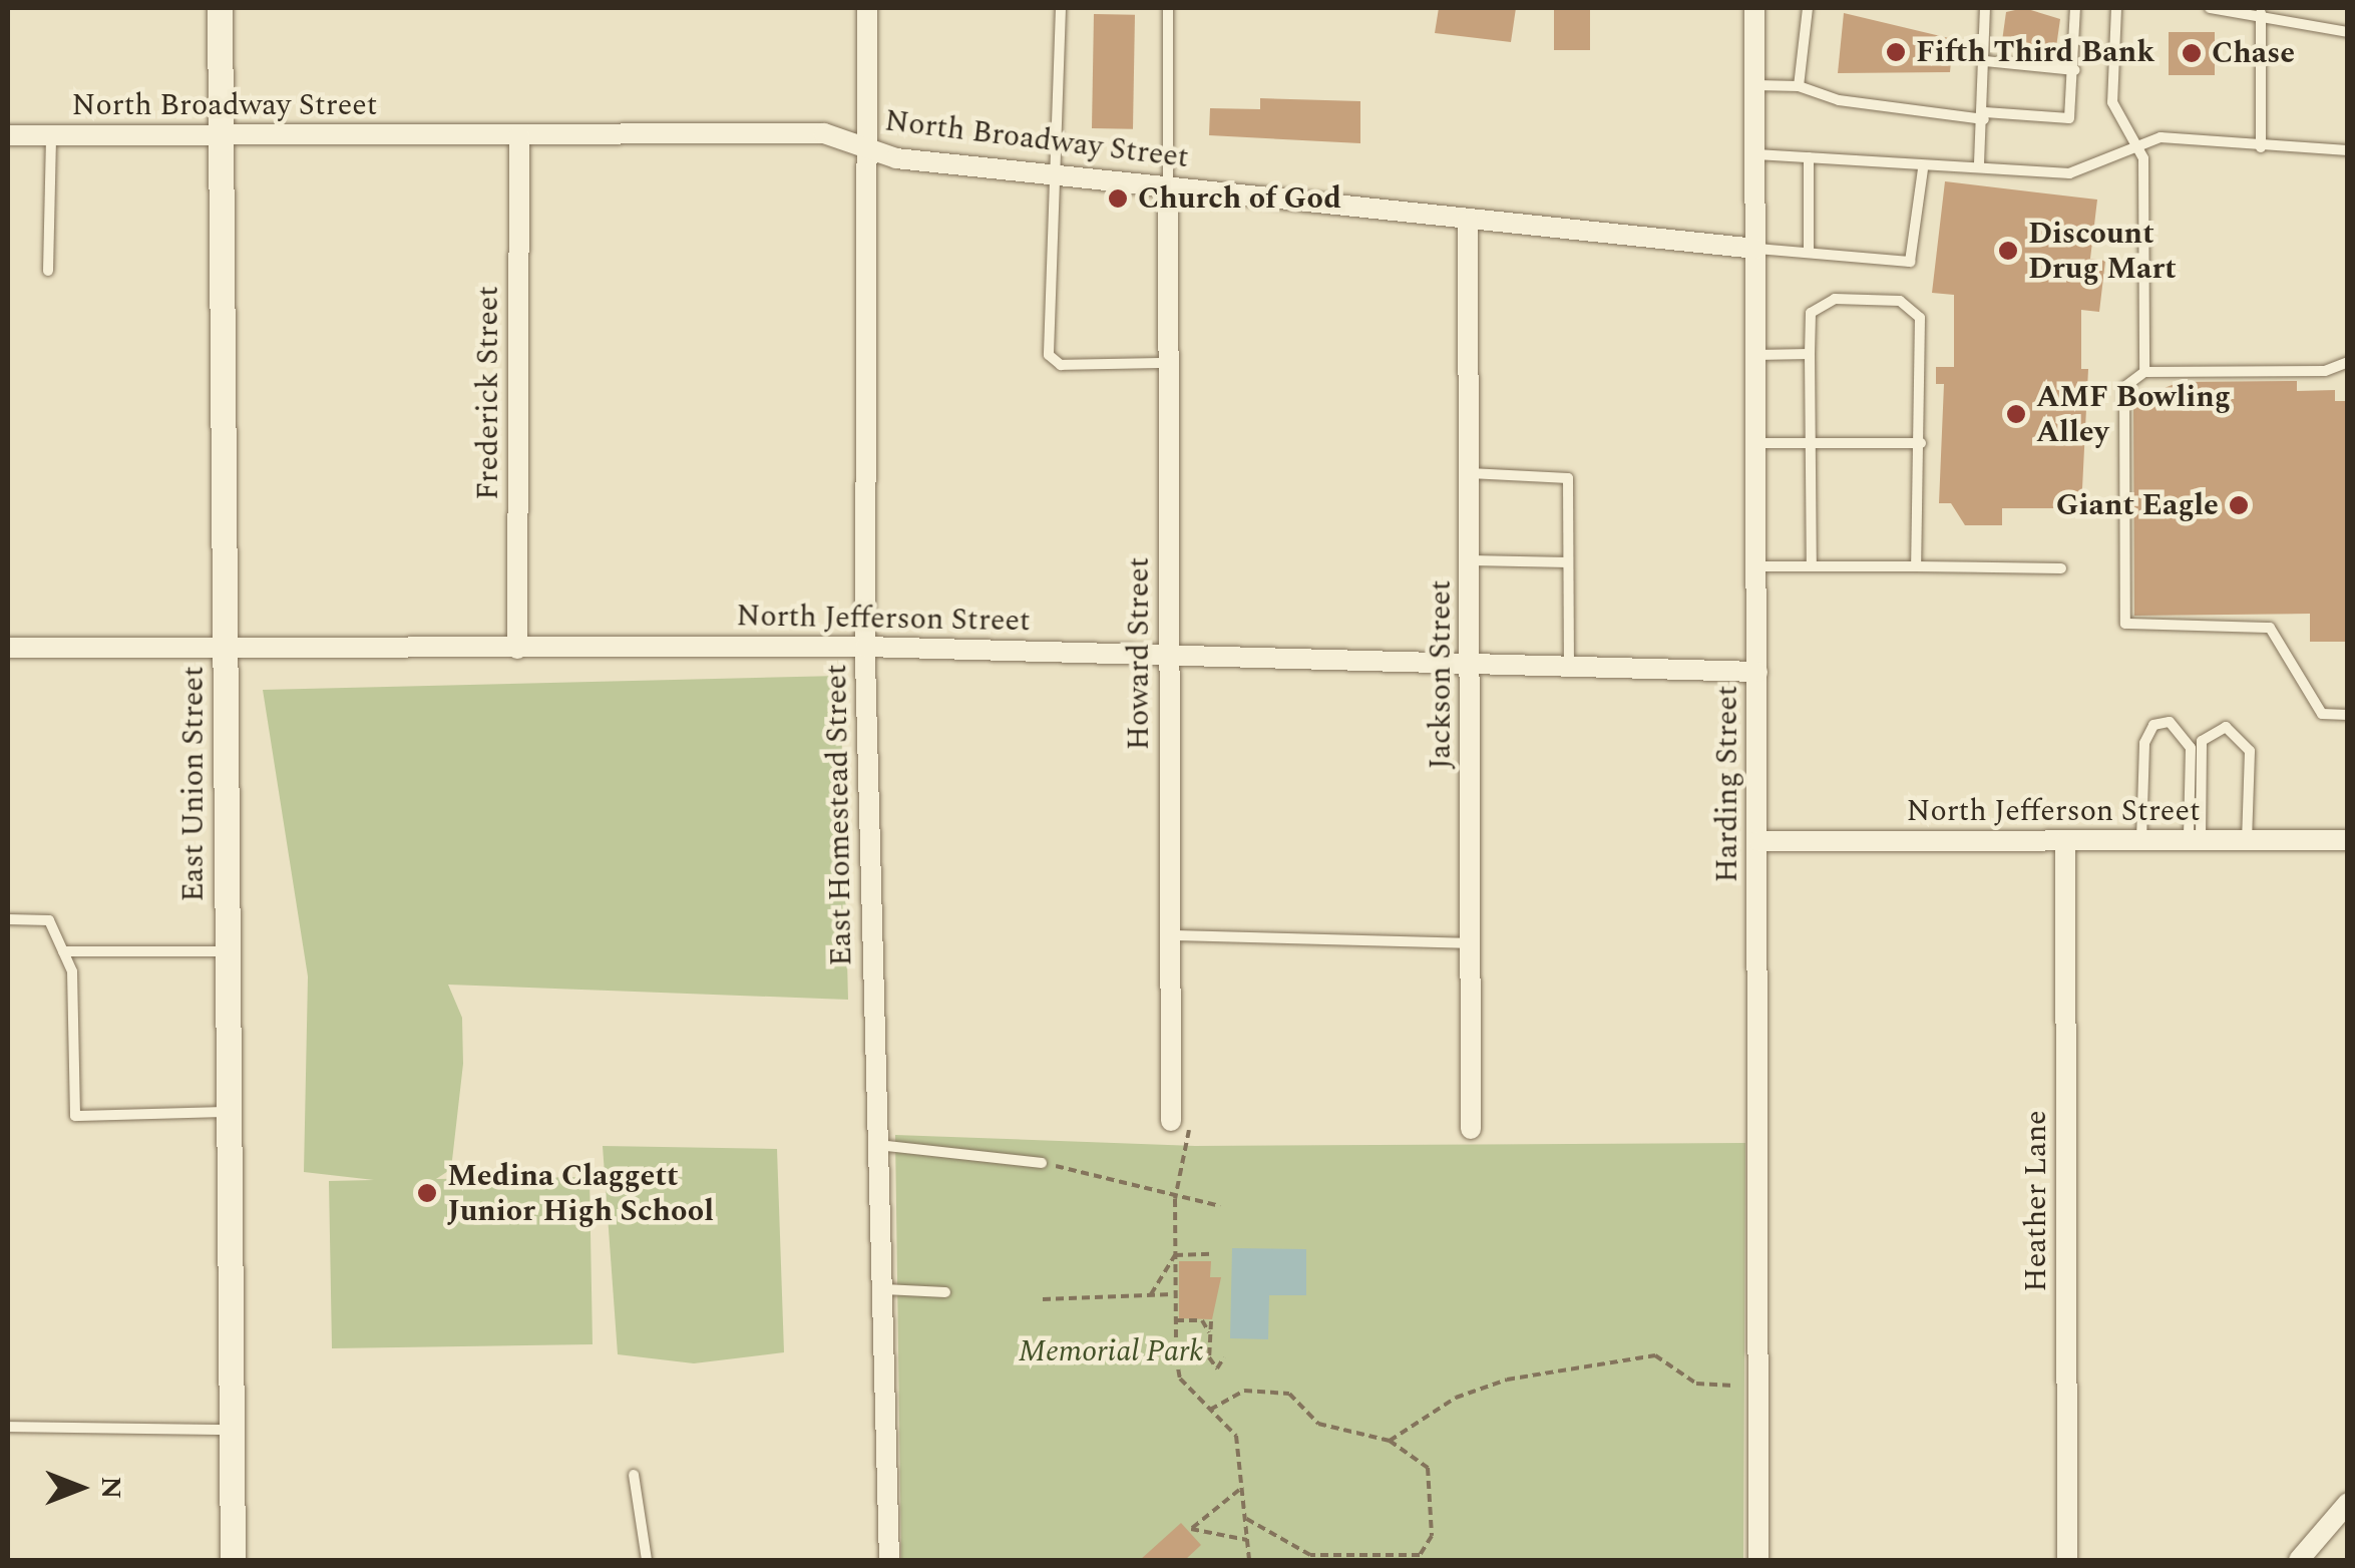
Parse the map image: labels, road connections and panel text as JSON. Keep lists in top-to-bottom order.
{
  "streets": {
    "street": [
      "North Broadway Street",
      "Frederick Street",
      "North Jefferson Street",
      "Howard Street",
      "Jackson Street",
      "East Union Street",
      "Harding Street",
      "East Homestead Street",
      "Heather Lane"
    ]
  },
  "crossings": [
    ["North Broadway Street", "Frederick Street"],
    ["North Broadway Street", "Howard Street"],
    ["North Broadway Street", "Jackson Street"],
    ["North Broadway Street", "East Union Street"],
    ["North Broadway Street", "Harding Street"],
    ["North Broadway Street", "East Homestead Street"],
    ["Frederick Street", "North Jefferson Street"],
    ["North Jefferson Street", "Howard Street"],
    ["North Jefferson Street", "Jackson Street"],
    ["North Jefferson Street", "East Union Street"],
    ["North Jefferson Street", "Harding Street"],
    ["North Jefferson Street", "East Homestead Street"],
    ["North Jefferson Street", "Heather Lane"]
  ],
  "parks": ["Memorial Park"],
  "places": [
    "Fifth Third Bank",
    "Chase",
    "Church of God",
    "Discount Drug Mart",
    "AMF Bowling Alley",
    "Giant Eagle",
    "Medina Claggett Junior High School"
  ],
  "north": "right"
}
